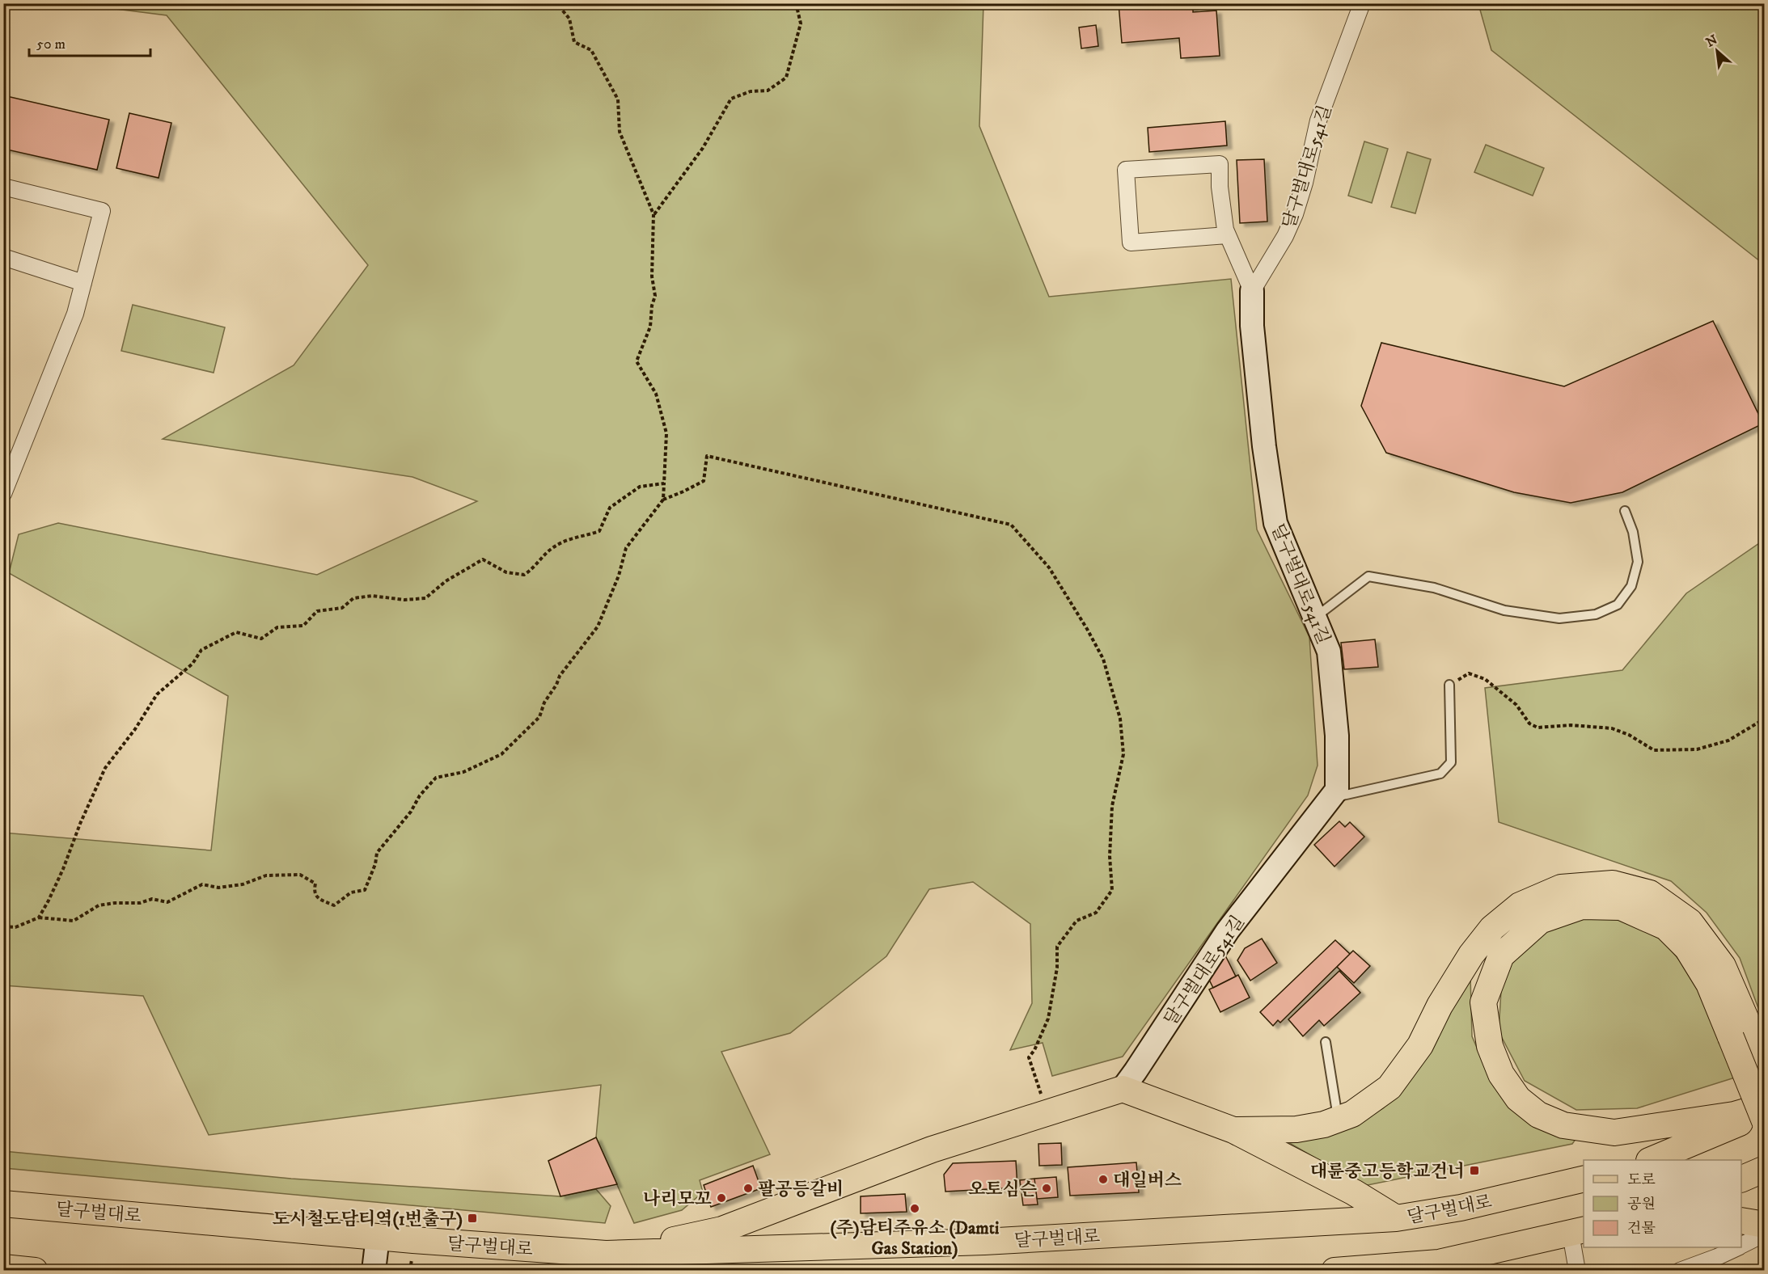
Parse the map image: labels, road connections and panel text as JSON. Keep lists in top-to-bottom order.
{
  "streets": {
    "main road": ["달구벌대로"],
    "street": ["달구벌대로541길"]
  },
  "places": {
    "transit": ["대륜중고등학교건너", "도시철도담티역(1번출구)"],
    "other": [
      "대일버스",
      "팔공등갈비",
      "오토심슨",
      "나리모꼬",
      "(주)담티주유소 (Damti Gas Station)"
    ]
  },
  "legend": ["도로", "공원", "건물"],
  "scale_bar": "50 m",
  "north": "top left"
}
